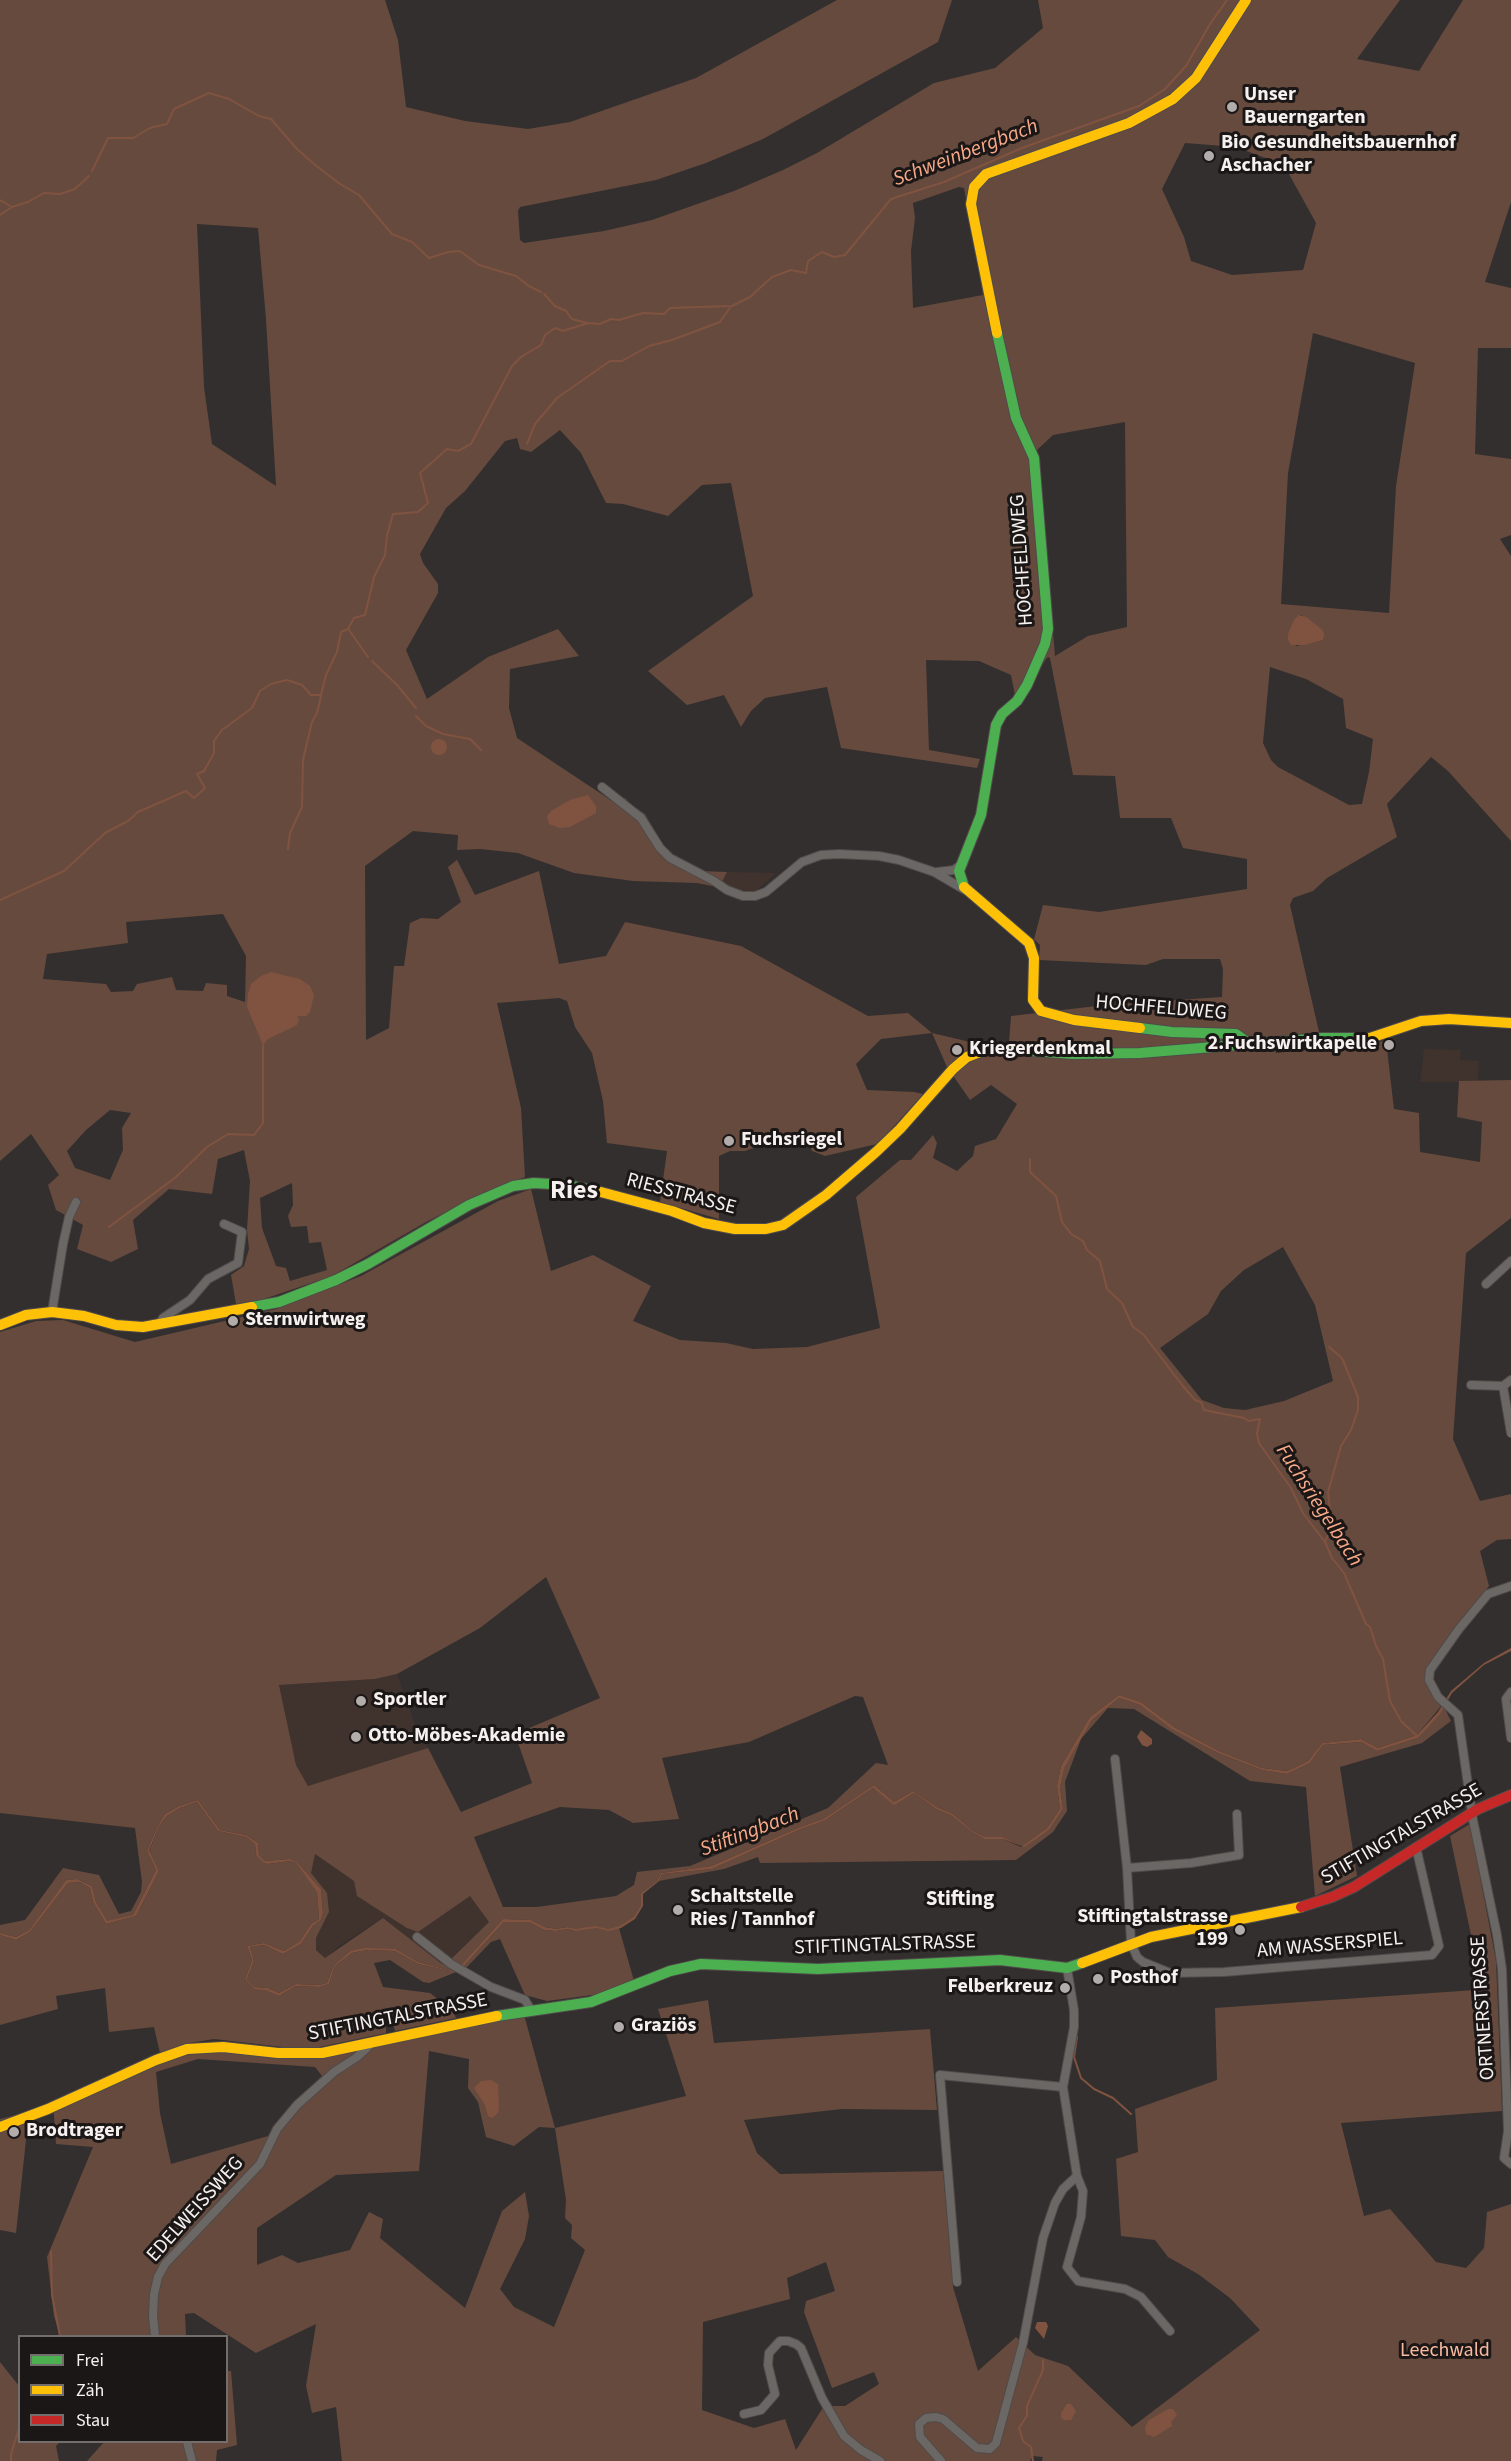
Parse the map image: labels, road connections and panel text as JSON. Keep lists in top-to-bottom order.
{
  "streets": {
    "street": [
      "HOCHFELDWEG",
      "RIESSTRASSE",
      "STIFTINGTALSTRASSE",
      "AM WASSERSPIEL",
      "ORTNERSTRASSE",
      "EDELWEISSWEG"
    ]
  },
  "crossings": [
    ["HOCHFELDWEG", "RIESSTRASSE"],
    ["STIFTINGTALSTRASSE", "AM WASSERSPIEL"],
    ["STIFTINGTALSTRASSE", "ORTNERSTRASSE"],
    ["STIFTINGTALSTRASSE", "EDELWEISSWEG"]
  ],
  "districts": ["Ries", "Stifting"],
  "water": ["Schweinbergbach", "Fuchsriegelbach", "Stiftingbach"],
  "parks": ["Leechwald"],
  "places": [
    "Unser Bauerngarten",
    "Bio Gesundheitsbauernhof Aschacher",
    "2.Fuchswirtkapelle",
    "Kriegerdenkmal",
    "Fuchsriegel",
    "Sternwirtweg",
    "Sportler",
    "Otto-Möbes-Akademie",
    "Schaltstelle Ries / Tannhof",
    "Stiftingtalstrasse 199",
    "Posthof",
    "Felberkreuz",
    "Graziös",
    "Brodtrager"
  ],
  "legend": ["Frei", "Zäh", "Stau"]
}
